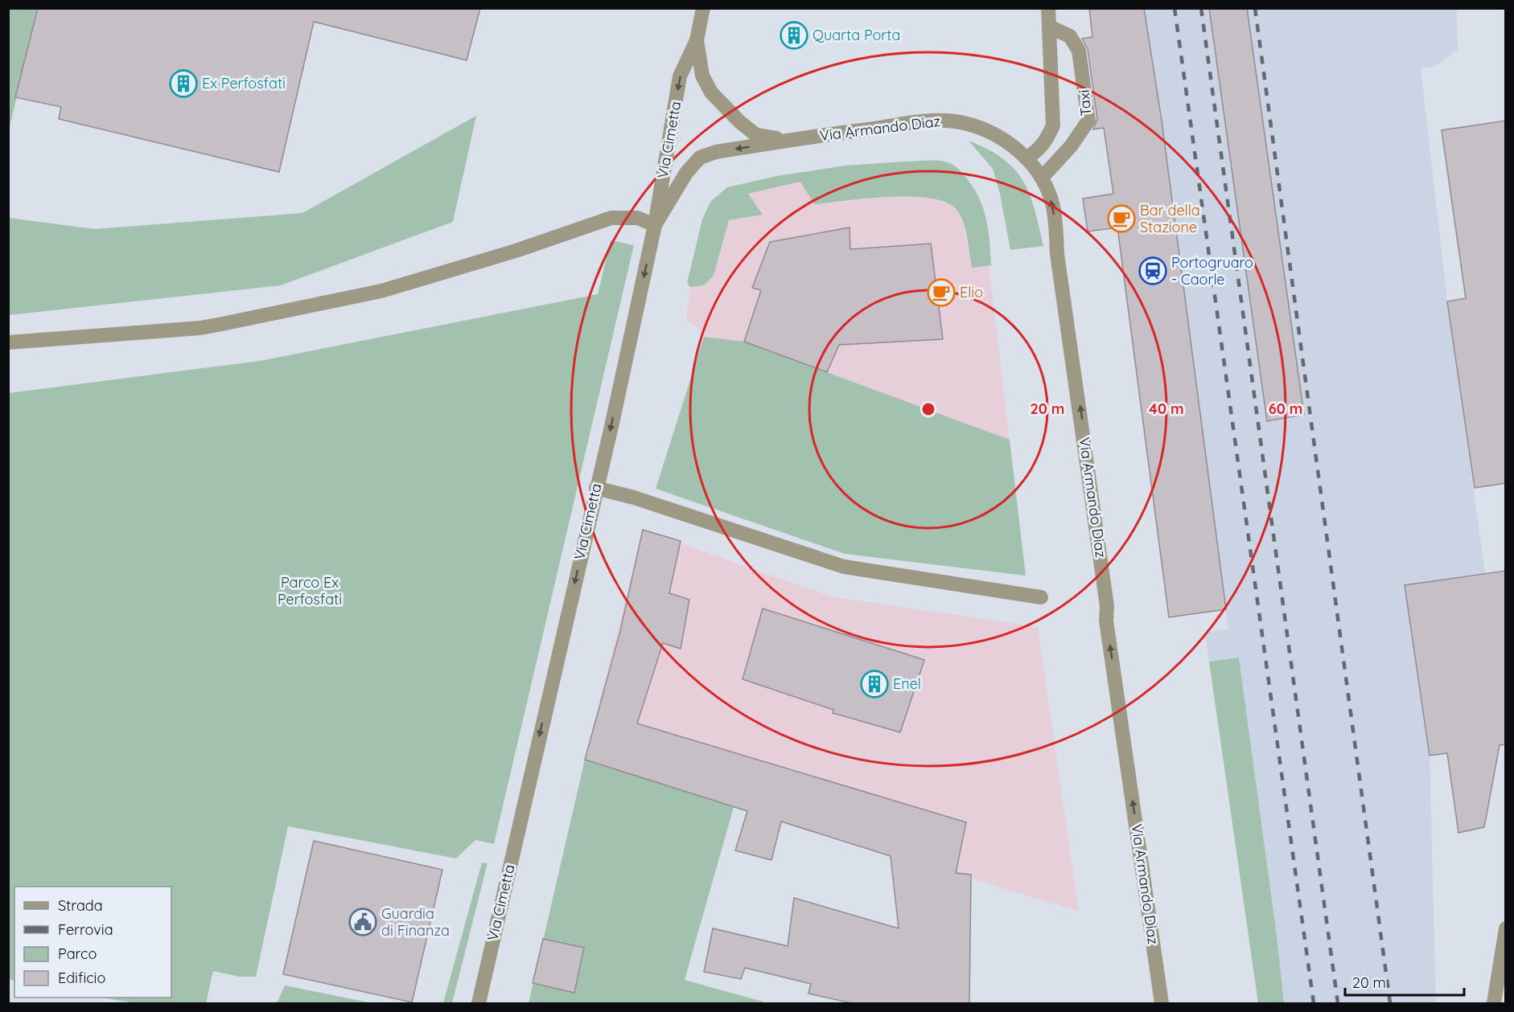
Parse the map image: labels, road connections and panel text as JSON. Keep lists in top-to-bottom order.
{
  "streets": {
    "street": ["Taxi", "Via Armando Diaz", "Via Cimetta"]
  },
  "crossings": [
    ["Taxi", "Via Armando Diaz"],
    ["Via Armando Diaz", "Via Cimetta"]
  ],
  "one_way": ["Via Cimetta"],
  "parks": ["Parco Ex Perfosfati"],
  "places": {
    "building": ["Quarta Porta", "Ex Perfosfati", "Enel"],
    "cafe": ["Bar della Stazione", "Elio"],
    "station": ["Portogruaro - Caorle"],
    "public building": ["Guardia di Finanza"]
  },
  "legend": [
    "Strada",
    "Ferrovia",
    "Parco",
    "Edificio"
  ],
  "scale_bar": "20 m",
  "rings": ["20 m", "40 m", "60 m"]
}
